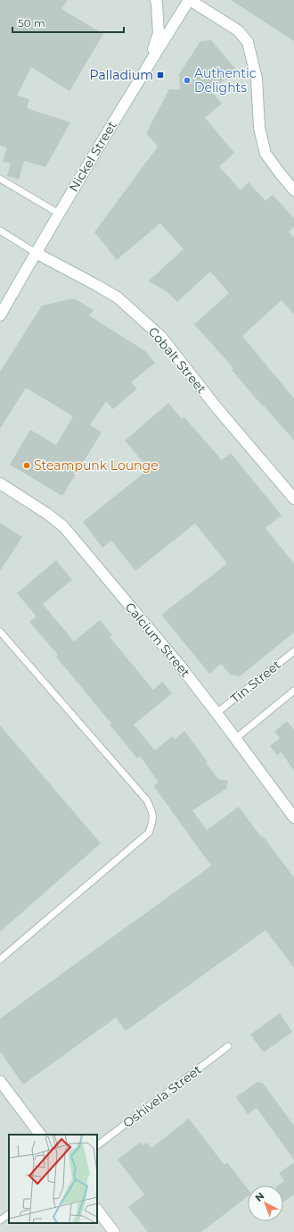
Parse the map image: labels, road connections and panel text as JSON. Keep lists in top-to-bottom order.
{
  "streets": {
    "street": ["Nickel Street", "Cobalt Street", "Calcium Street"],
    "lane": ["Tin Street", "Oshivela Street"]
  },
  "crossings": [
    ["Nickel Street", "Cobalt Street"],
    ["Calcium Street", "Tin Street"]
  ],
  "places": {
    "transit": ["Palladium"],
    "other": ["Authentic Delights", "Steampunk Lounge"]
  },
  "scale_bar": "50 m",
  "north": "top left"
}
